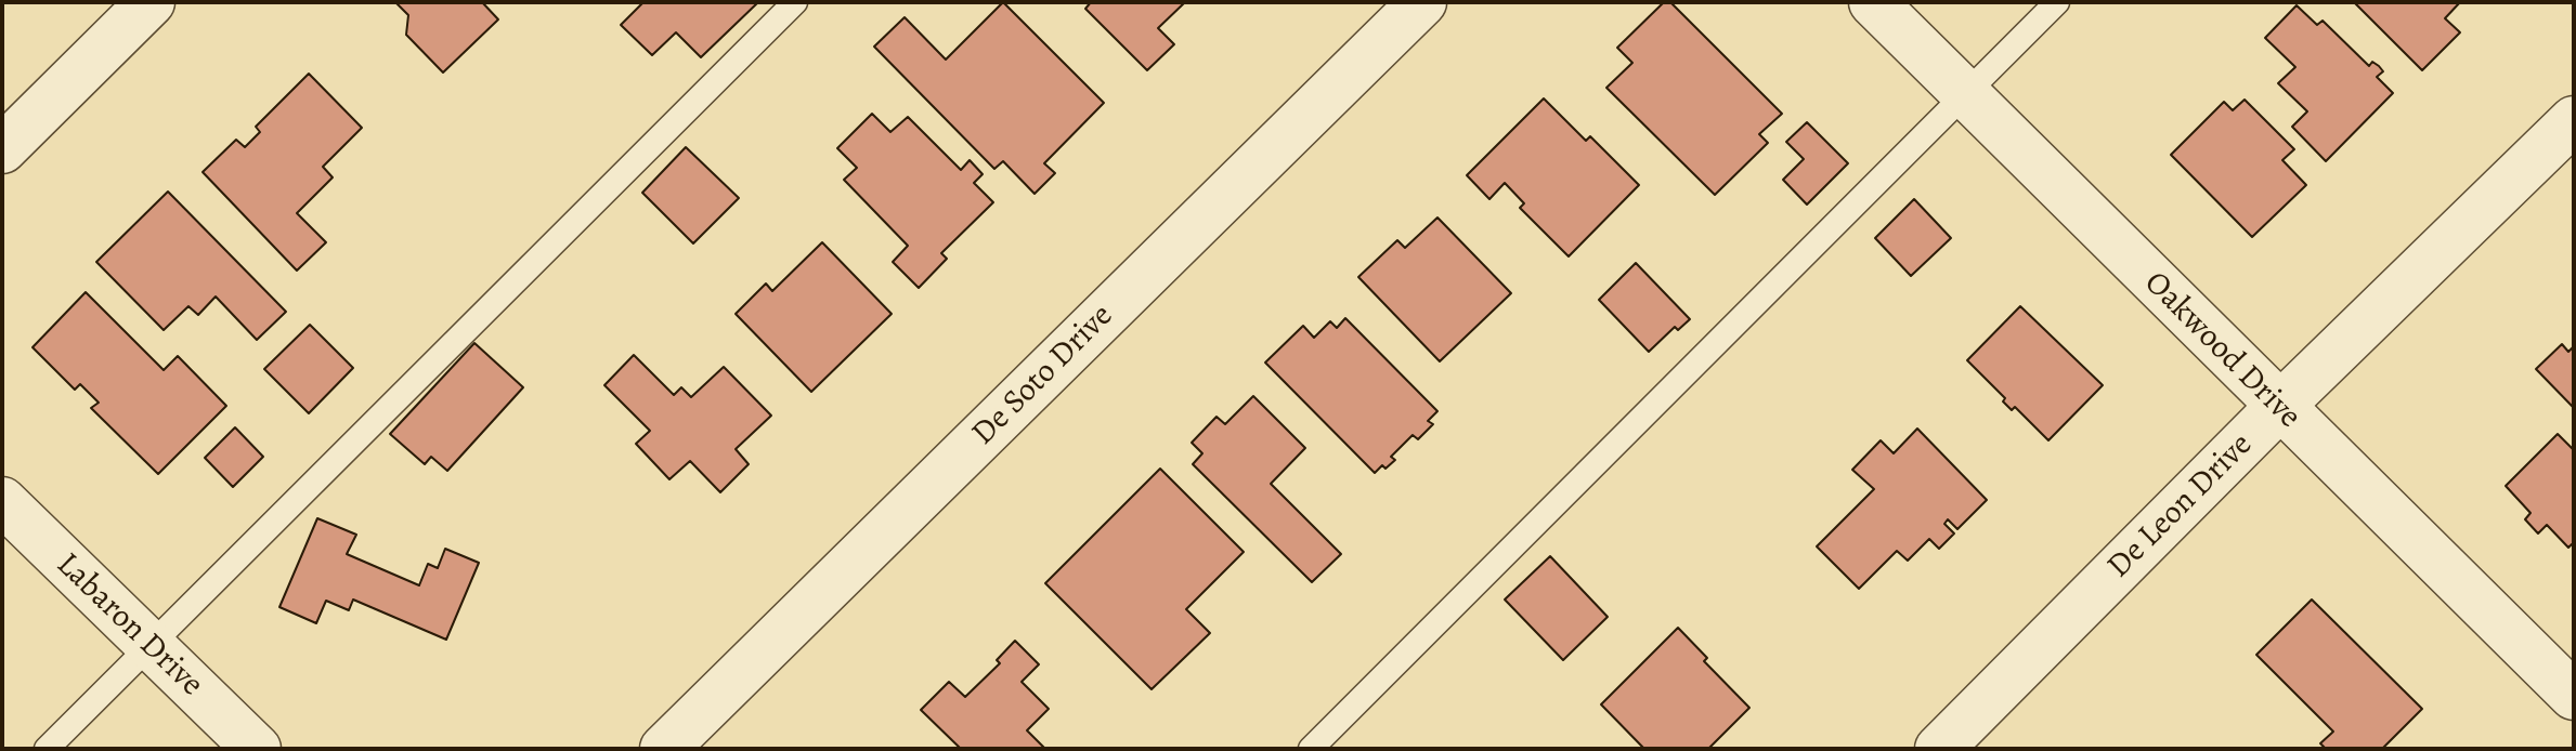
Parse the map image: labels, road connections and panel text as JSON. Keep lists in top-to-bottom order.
{
  "streets": {
    "street": [
      "Oakwood Drive",
      "De Soto Drive",
      "De Leon Drive",
      "Labaron Drive"
    ]
  },
  "crossings": [
    ["Oakwood Drive", "De Leon Drive"]
  ]
}
